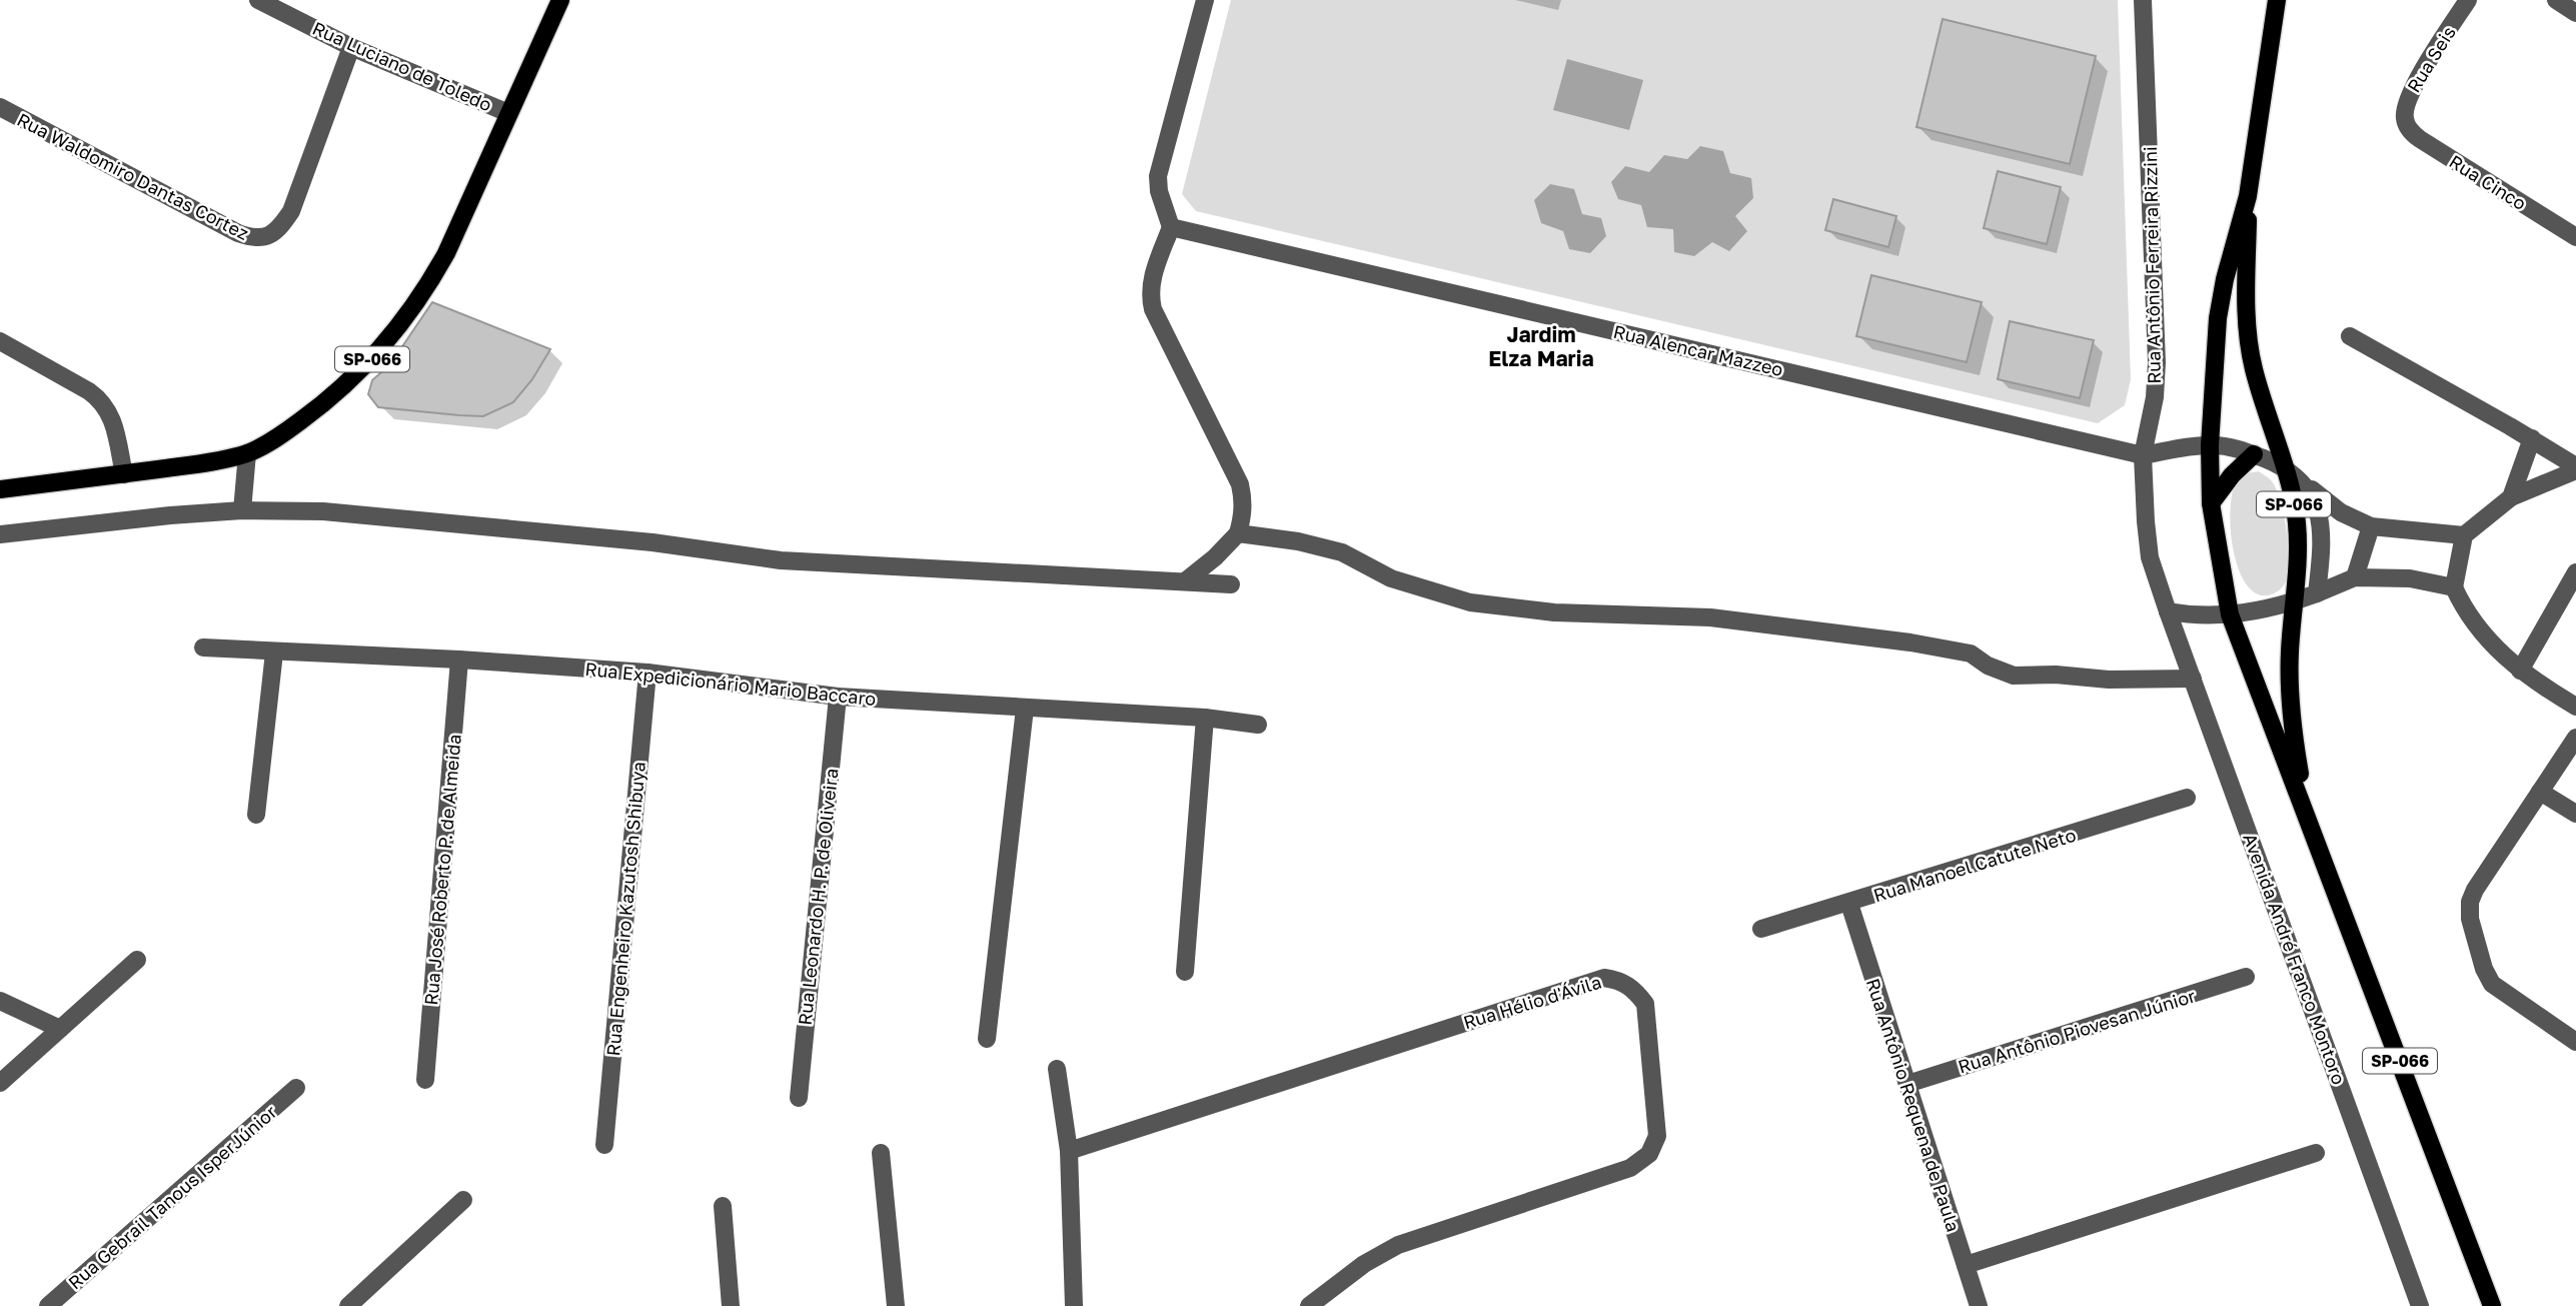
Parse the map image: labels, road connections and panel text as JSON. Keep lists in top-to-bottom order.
{
  "streets": {
    "main road": ["SP-066"],
    "street": [
      "Rua Seis",
      "Rua Luciano de Toledo",
      "Rua Waldomiro Dantas Cortez",
      "Rua Cinco",
      "Rua Antônio Ferreira Rizzini",
      "Rua Alencar Mazzeo",
      "Rua Expedicionário Mario Baccaro",
      "Rua Manoel Catute Neto",
      "Rua José Roberto P. de Almeida",
      "Rua Leonardo H. P. de Oliveira",
      "Rua Engenheiro Kazutosh Shibuya",
      "Avenida André Franco Montoro",
      "Rua Hélio d'Ávila",
      "Rua Antônio Piovesan Júnior",
      "Rua Antônio Requena de Paula",
      "Rua Gebrail Tanous IsperJúnior"
    ]
  },
  "crossings": [
    ["Rua Seis", "Rua Cinco"],
    ["Rua Luciano de Toledo", "Rua Waldomiro Dantas Cortez"],
    ["Rua Luciano de Toledo", "SP-066"],
    ["Rua Antônio Ferreira Rizzini", "Rua Alencar Mazzeo"],
    ["Rua Antônio Ferreira Rizzini", "Avenida André Franco Montoro"],
    ["Rua Expedicionário Mario Baccaro", "Rua José Roberto P. de Almeida"],
    ["Rua Expedicionário Mario Baccaro", "Rua Leonardo H. P. de Oliveira"],
    ["Rua Expedicionário Mario Baccaro", "Rua Engenheiro Kazutosh Shibuya"],
    ["Rua Manoel Catute Neto", "Rua Antônio Requena de Paula"],
    ["Rua Antônio Piovesan Júnior", "Rua Antônio Requena de Paula"]
  ],
  "districts": ["Jardim Elza Maria"]
}
